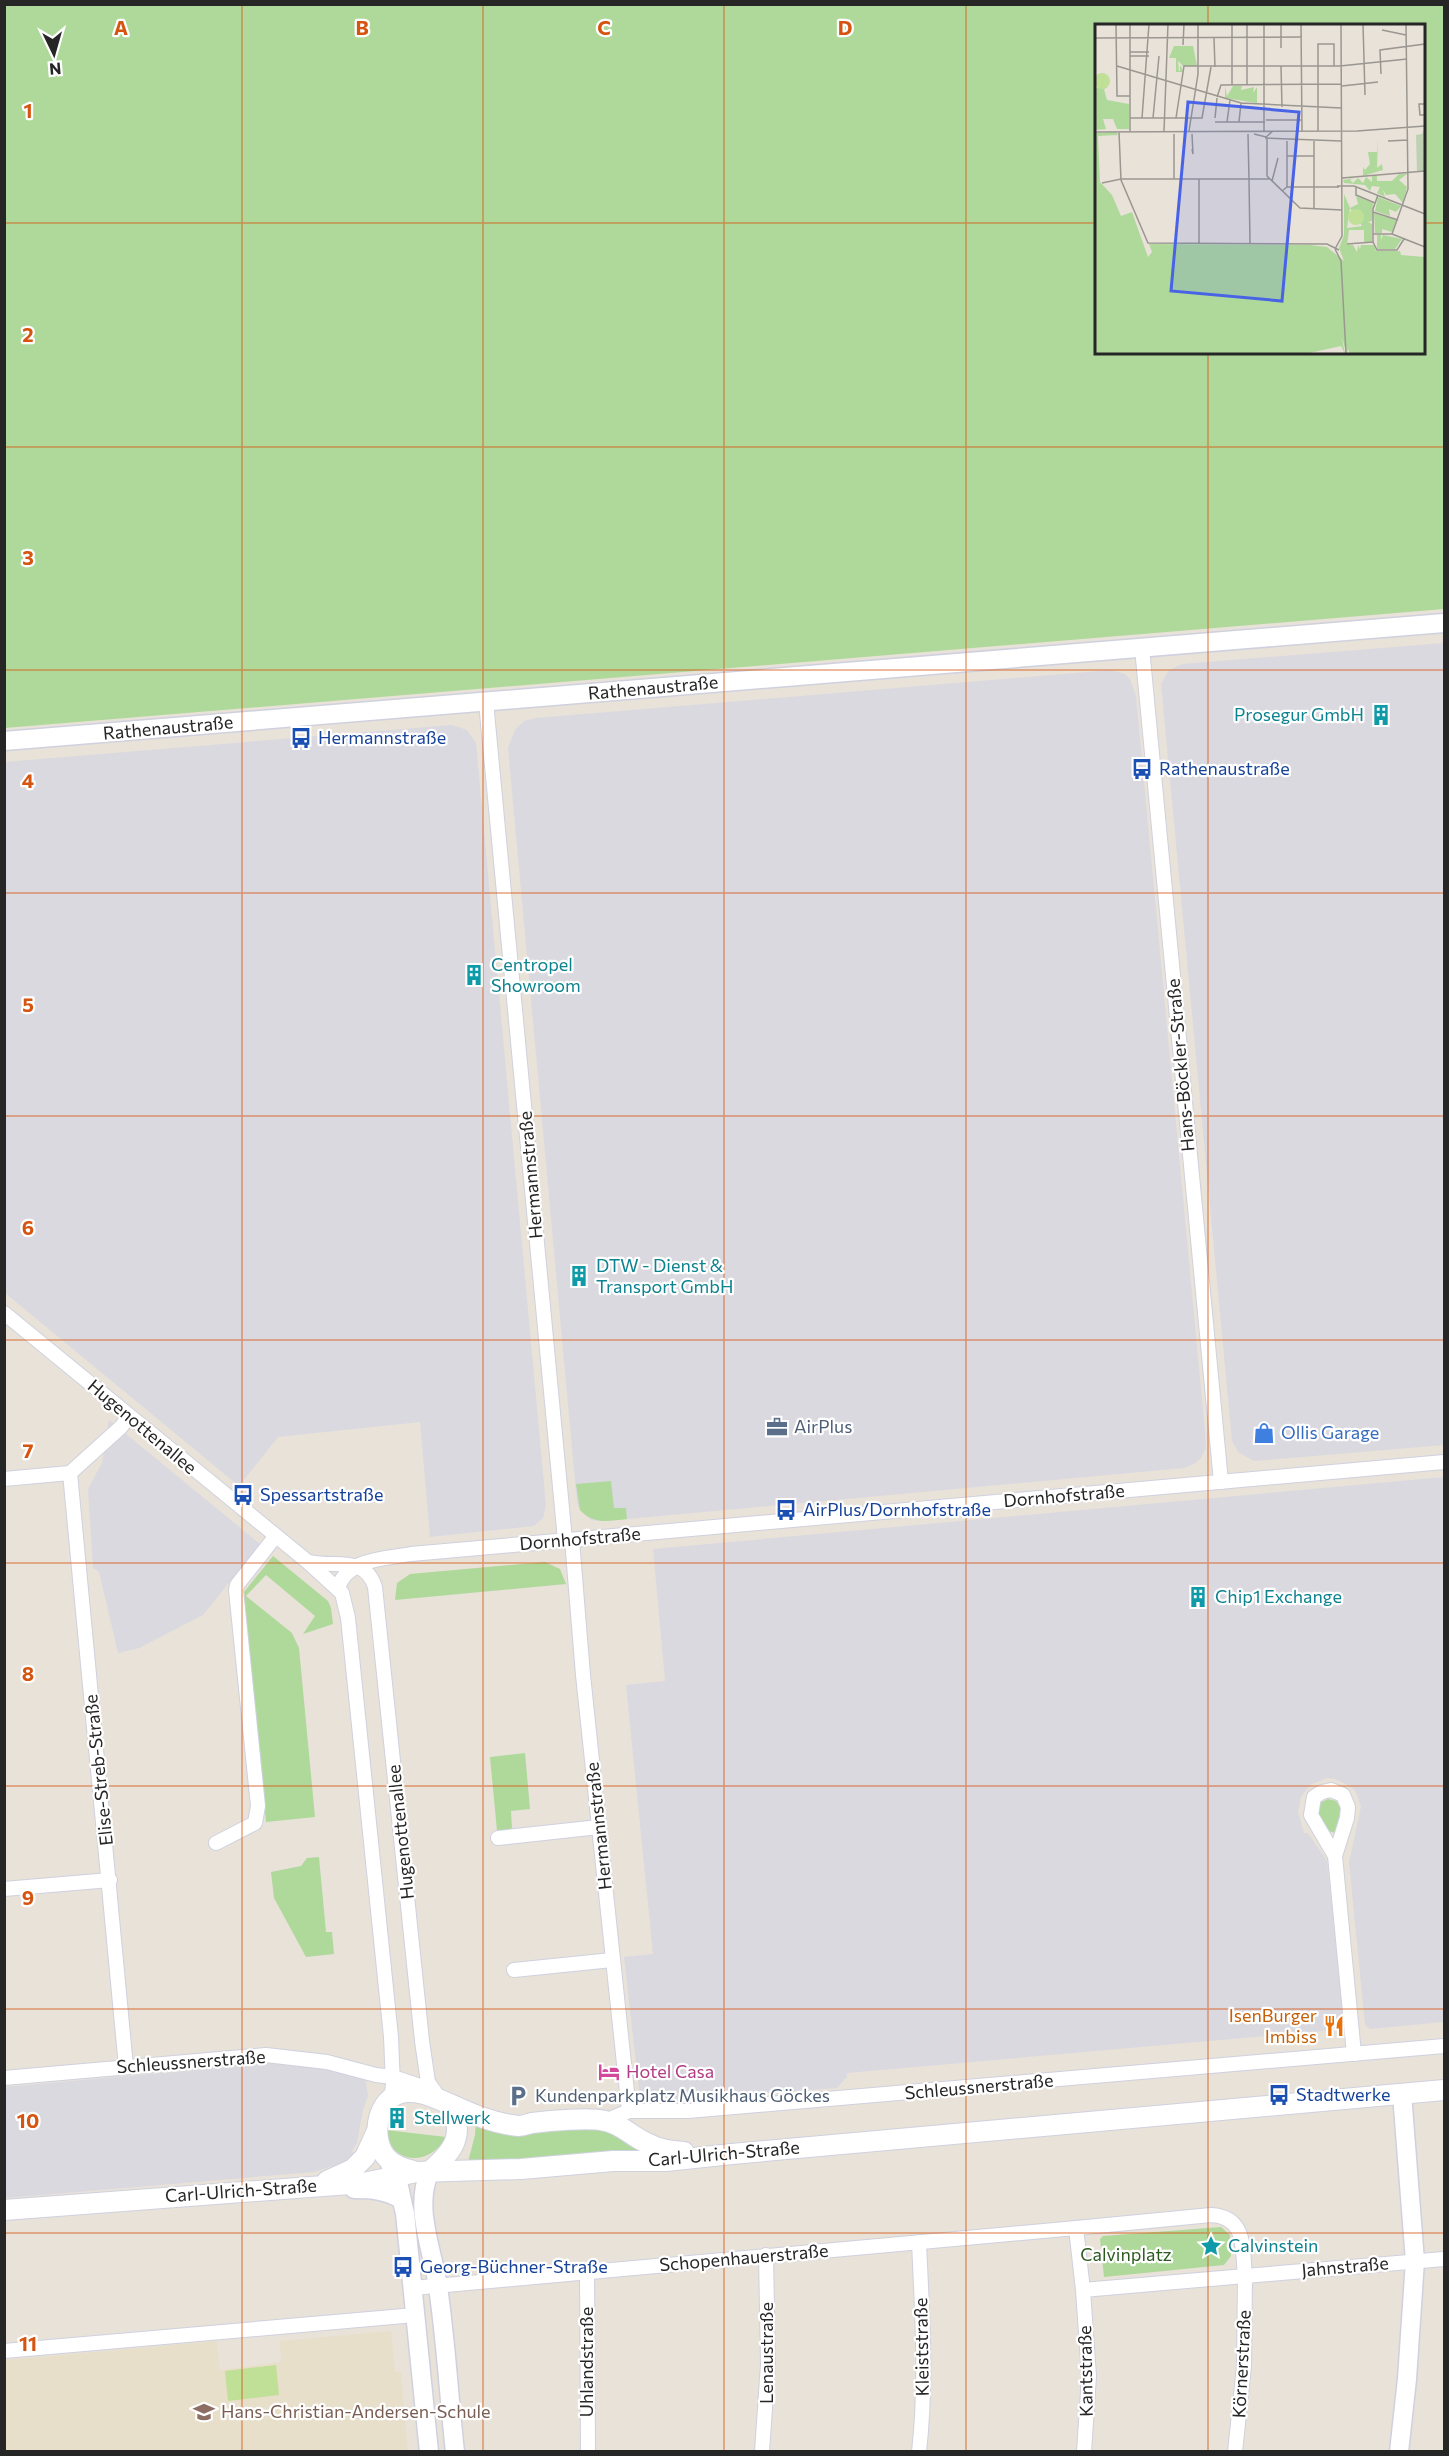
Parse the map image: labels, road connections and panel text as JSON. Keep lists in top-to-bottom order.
{
  "streets": {
    "main road": ["Hugenottenallee", "Schleussnerstraße", "Carl-Ulrich-Straße"],
    "street": [
      "Rathenaustraße",
      "Hans-Böckler-Straße",
      "Hermannstraße",
      "Dornhofstraße",
      "Elise-Streb-Straße",
      "Schopenhauerstraße",
      "Jahnstraße",
      "Kleiststraße",
      "Lenaustraße",
      "Uhlandstraße",
      "Körnerstraße",
      "Kantstraße"
    ]
  },
  "crossings": [
    ["Rathenaustraße", "Hans-Böckler-Straße"],
    ["Rathenaustraße", "Hermannstraße"],
    ["Hans-Böckler-Straße", "Dornhofstraße"],
    ["Hermannstraße", "Dornhofstraße"],
    ["Hermannstraße", "Schleussnerstraße"],
    ["Hugenottenallee", "Dornhofstraße"],
    ["Hugenottenallee", "Schleussnerstraße"],
    ["Hugenottenallee", "Carl-Ulrich-Straße"],
    ["Elise-Streb-Straße", "Schleussnerstraße"],
    ["Schleussnerstraße", "Carl-Ulrich-Straße"],
    ["Schopenhauerstraße", "Kleiststraße"],
    ["Schopenhauerstraße", "Lenaustraße"],
    ["Schopenhauerstraße", "Uhlandstraße"],
    ["Jahnstraße", "Körnerstraße"]
  ],
  "parks": ["Calvinplatz"],
  "places": {
    "building": [
      "Prosegur GmbH",
      "Centropel Showroom",
      "DTW - Dienst & Transport GmbH",
      "Chip1 Exchange",
      "Stellwerk"
    ],
    "bus stop": [
      "Hermannstraße",
      "Rathenaustraße",
      "Spessartstraße",
      "AirPlus/Dornhofstraße",
      "Stadtwerke",
      "Georg-Büchner-Straße"
    ],
    "office": ["AirPlus"],
    "shop": ["Ollis Garage"],
    "restaurant": ["IsenBurger Imbiss"],
    "hotel": ["Hotel Casa"],
    "parking": ["Kundenparkplatz Musikhaus Göckes"],
    "place": ["Calvinstein"],
    "school or university": ["Hans-Christian-Andersen-Schule"]
  },
  "north": "bottom",
  "grid": {
    "columns": [
      "A",
      "B",
      "C",
      "D"
    ],
    "rows": [
      "1",
      "2",
      "3",
      "4",
      "5",
      "6",
      "7",
      "8",
      "9",
      "10",
      "11"
    ]
  }
}
